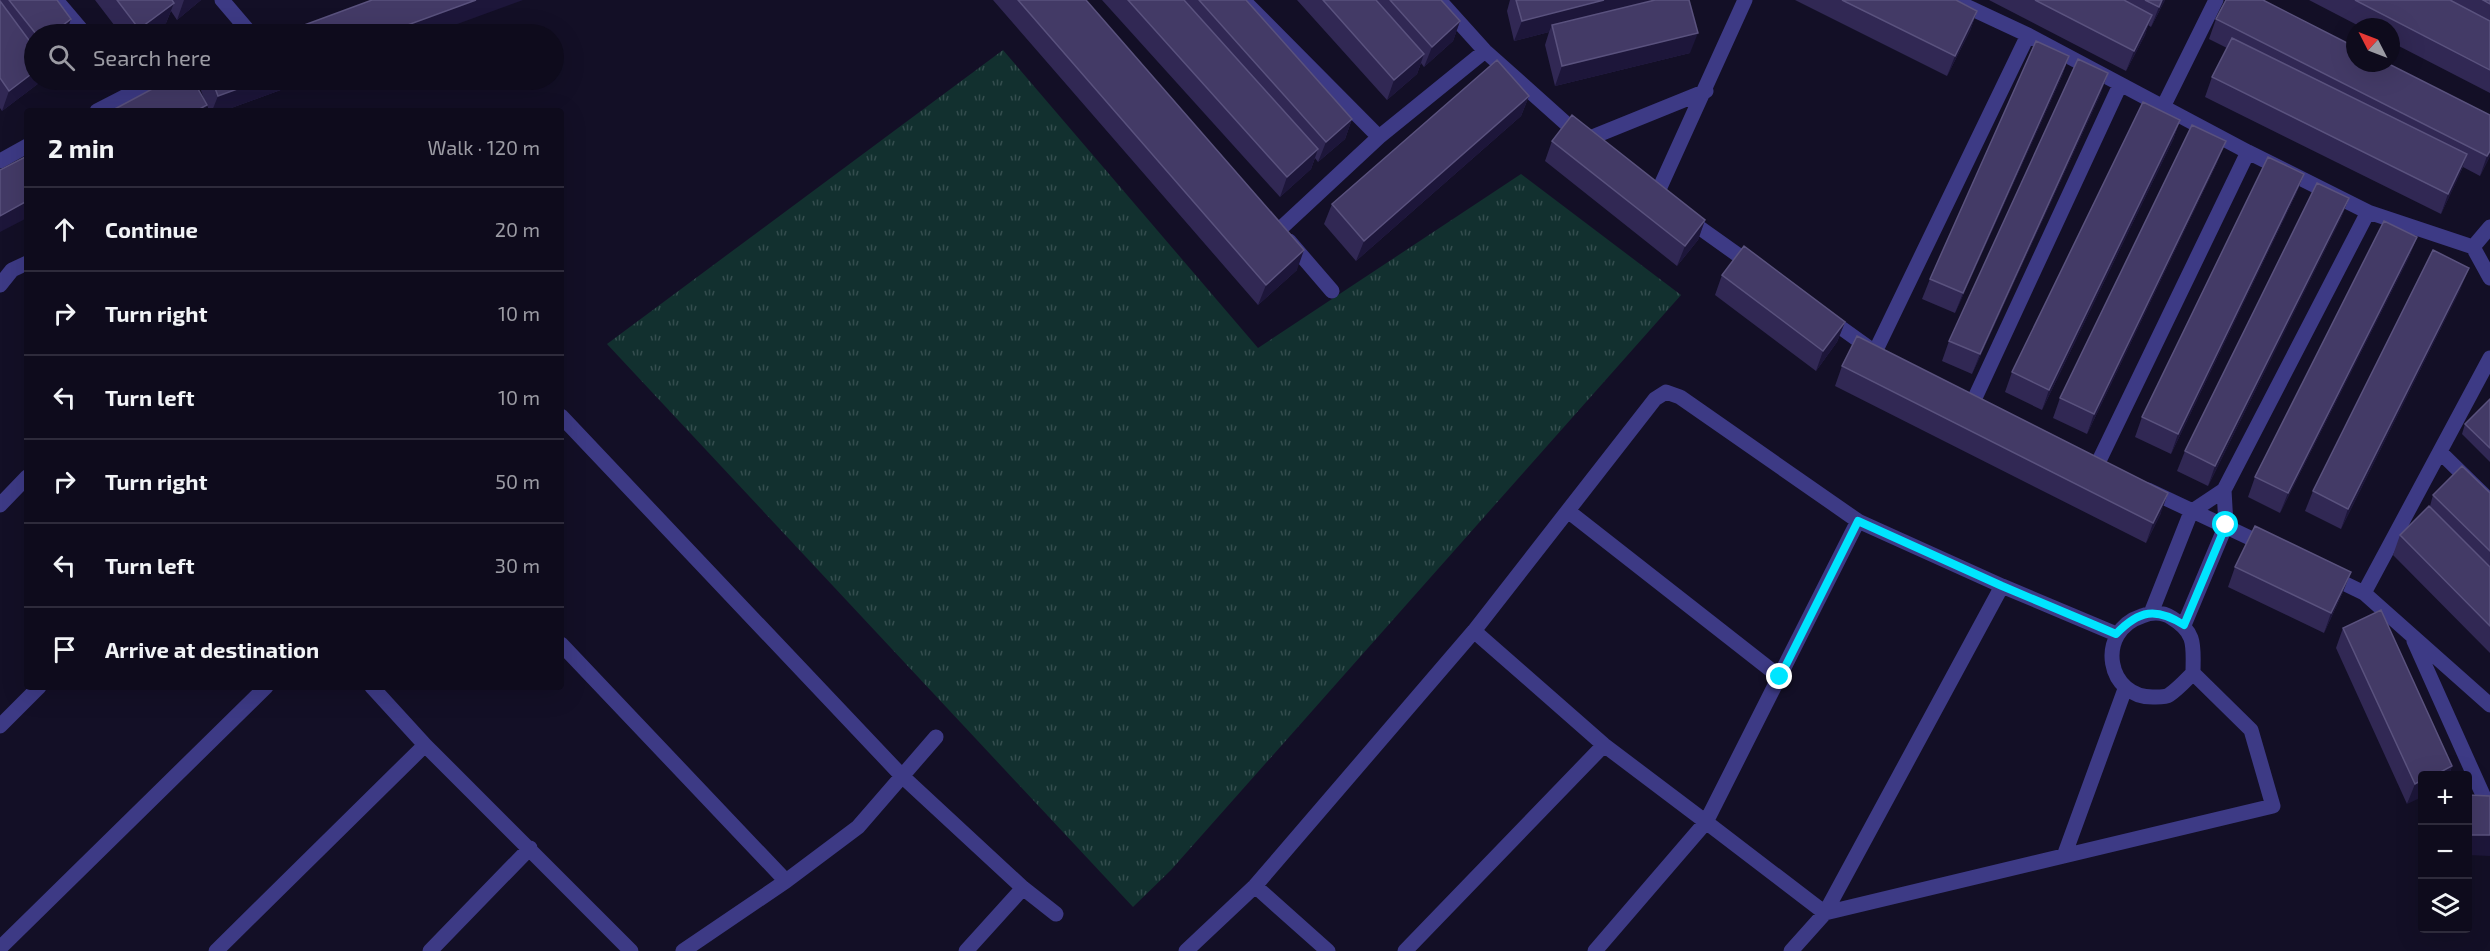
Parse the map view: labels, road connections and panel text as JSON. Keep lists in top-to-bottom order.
{
  "north": "top left",
  "page": {
    "search": "Search here",
    "heading": ["2 min", "Walk · 120 m"],
    "list": [
      ["Continue", "20 m"],
      ["Turn right", "10 m"],
      ["Turn left", "10 m"],
      ["Turn right", "50 m"],
      ["Turn left", "30 m"],
      "Arrive at destination"
    ],
    "map_buttons": ["+", "−"]
  }
}
